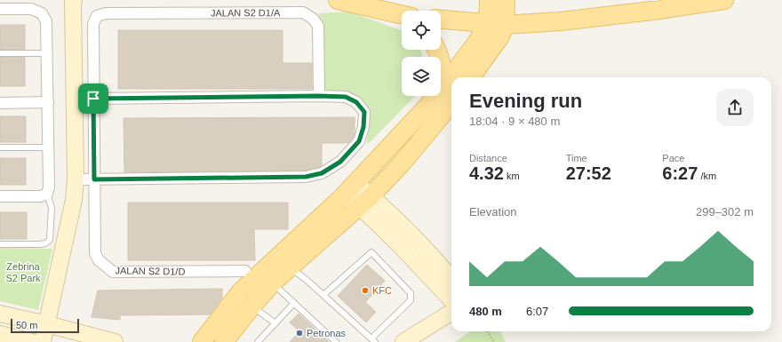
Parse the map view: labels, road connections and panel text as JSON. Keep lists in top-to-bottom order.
{
  "streets": {
    "street": ["JALAN S2 D1/A", "JALAN S2 D1/D"]
  },
  "crossings": [
    ["JALAN S2 D1/A", "JALAN S2 D1/D"]
  ],
  "parks": ["Zebrina S2 Park"],
  "places": ["KFC", "Petronas"],
  "scale_bar": "50 m",
  "page": {
    "heading": ["Evening run", "18:04 · 9 × 480 m"],
    "stats": [
      ["Distance", "4.32 km"],
      ["Time", "27:52"],
      ["Pace", "6:27 /km"]
    ],
    "chart": ["Elevation", "299–302 m"],
    "list": [
      {
        "name": "480 m",
        "note": "6:07"
      }
    ],
    "scale": "50 m"
  }
}
